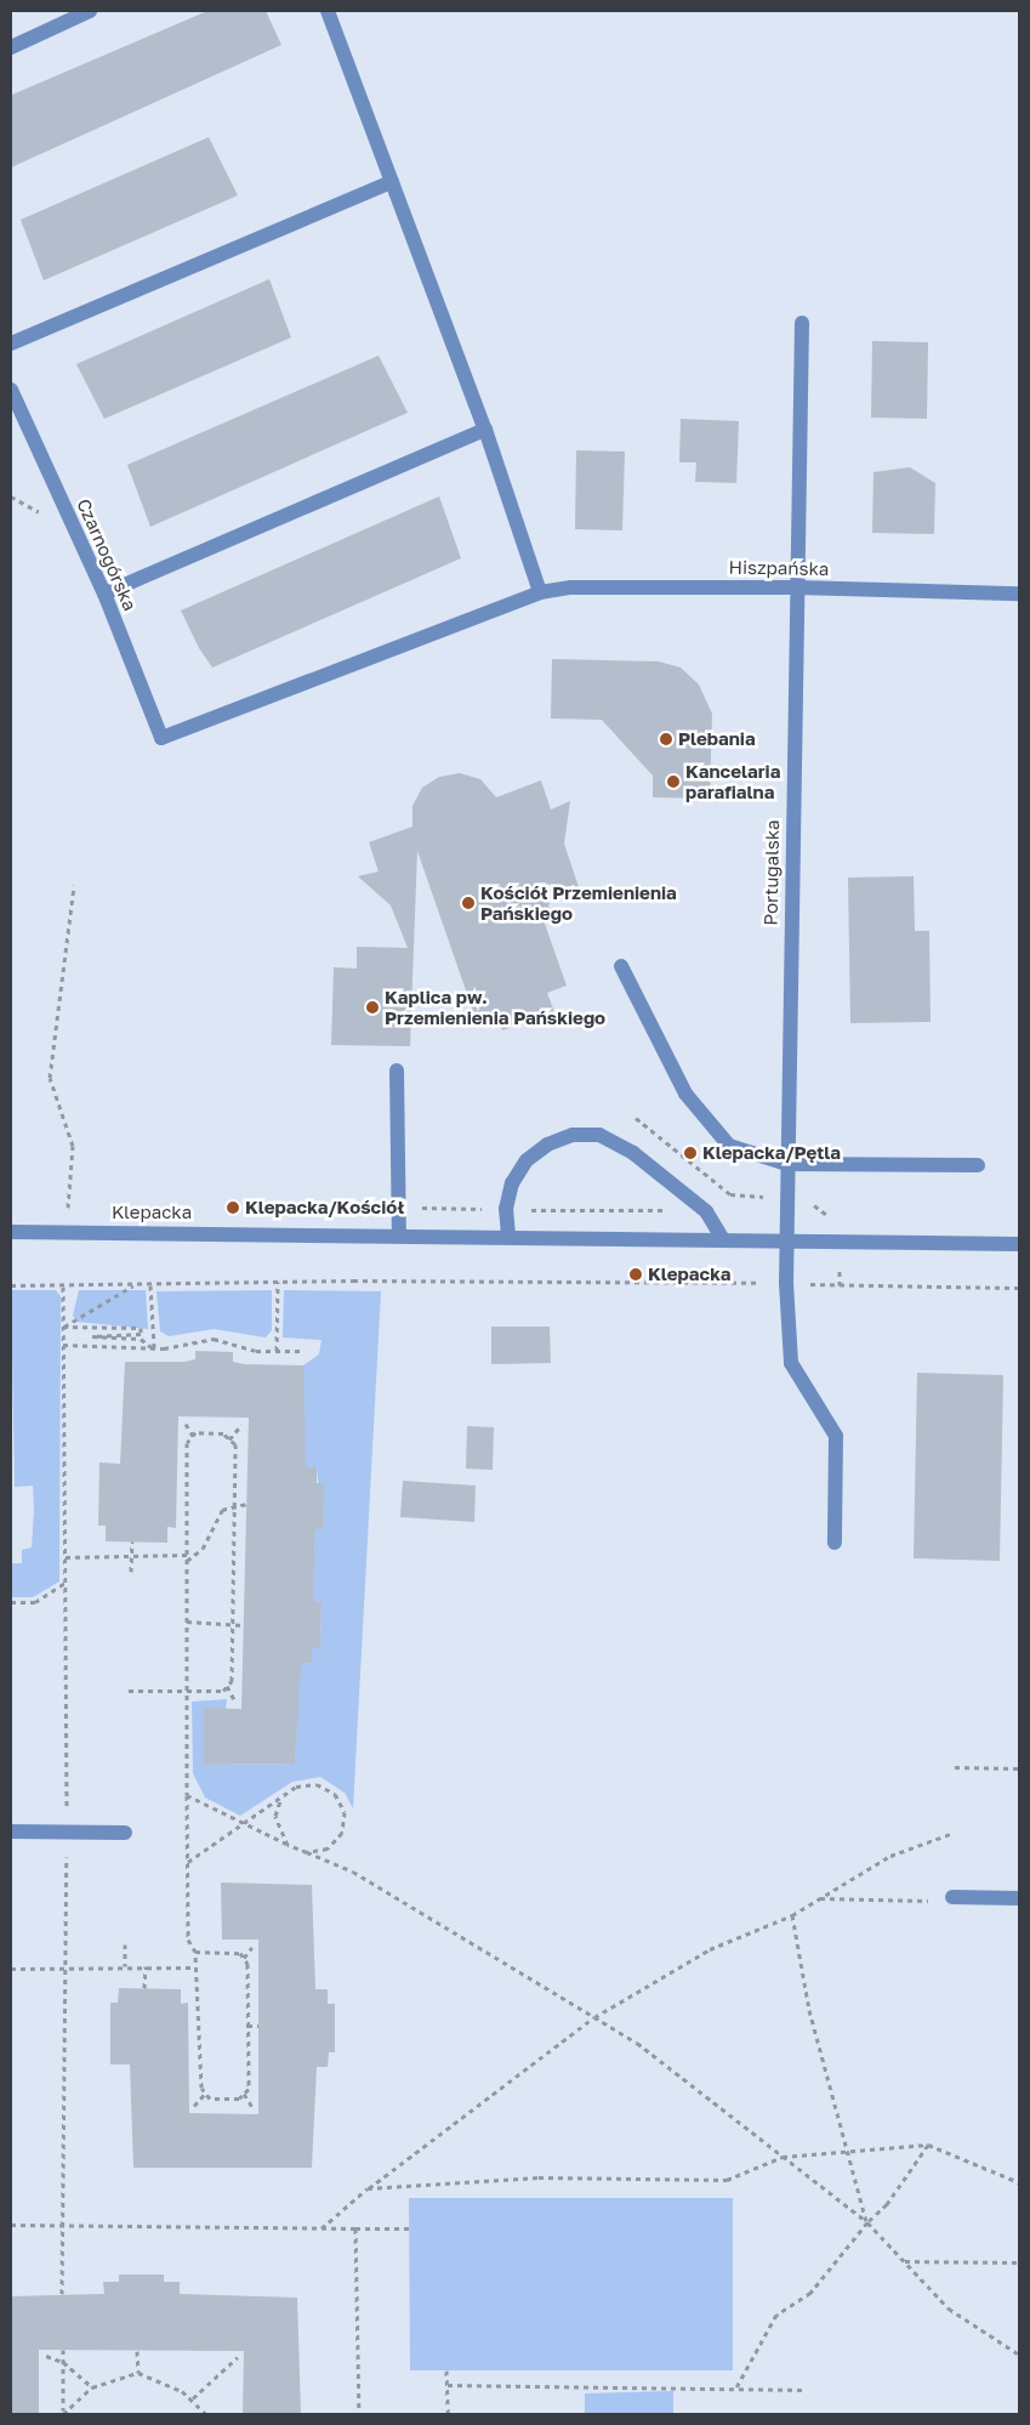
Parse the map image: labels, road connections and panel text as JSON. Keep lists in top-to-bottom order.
{
  "streets": {
    "street": [
      "Czarnogórska",
      "Hiszpańska",
      "Portugalska",
      "Klepacka"
    ]
  },
  "crossings": [
    ["Czarnogórska", "Hiszpańska"],
    ["Hiszpańska", "Portugalska"],
    ["Portugalska", "Klepacka"]
  ],
  "places": [
    "Plebania",
    "Kancelaria parafialna",
    "Kościół Przemienienia Pańskiego",
    "Kaplica pw. Przemienienia Pańskiego",
    "Klepacka/Pętla",
    "Klepacka/Kościół",
    "Klepacka"
  ]
}
